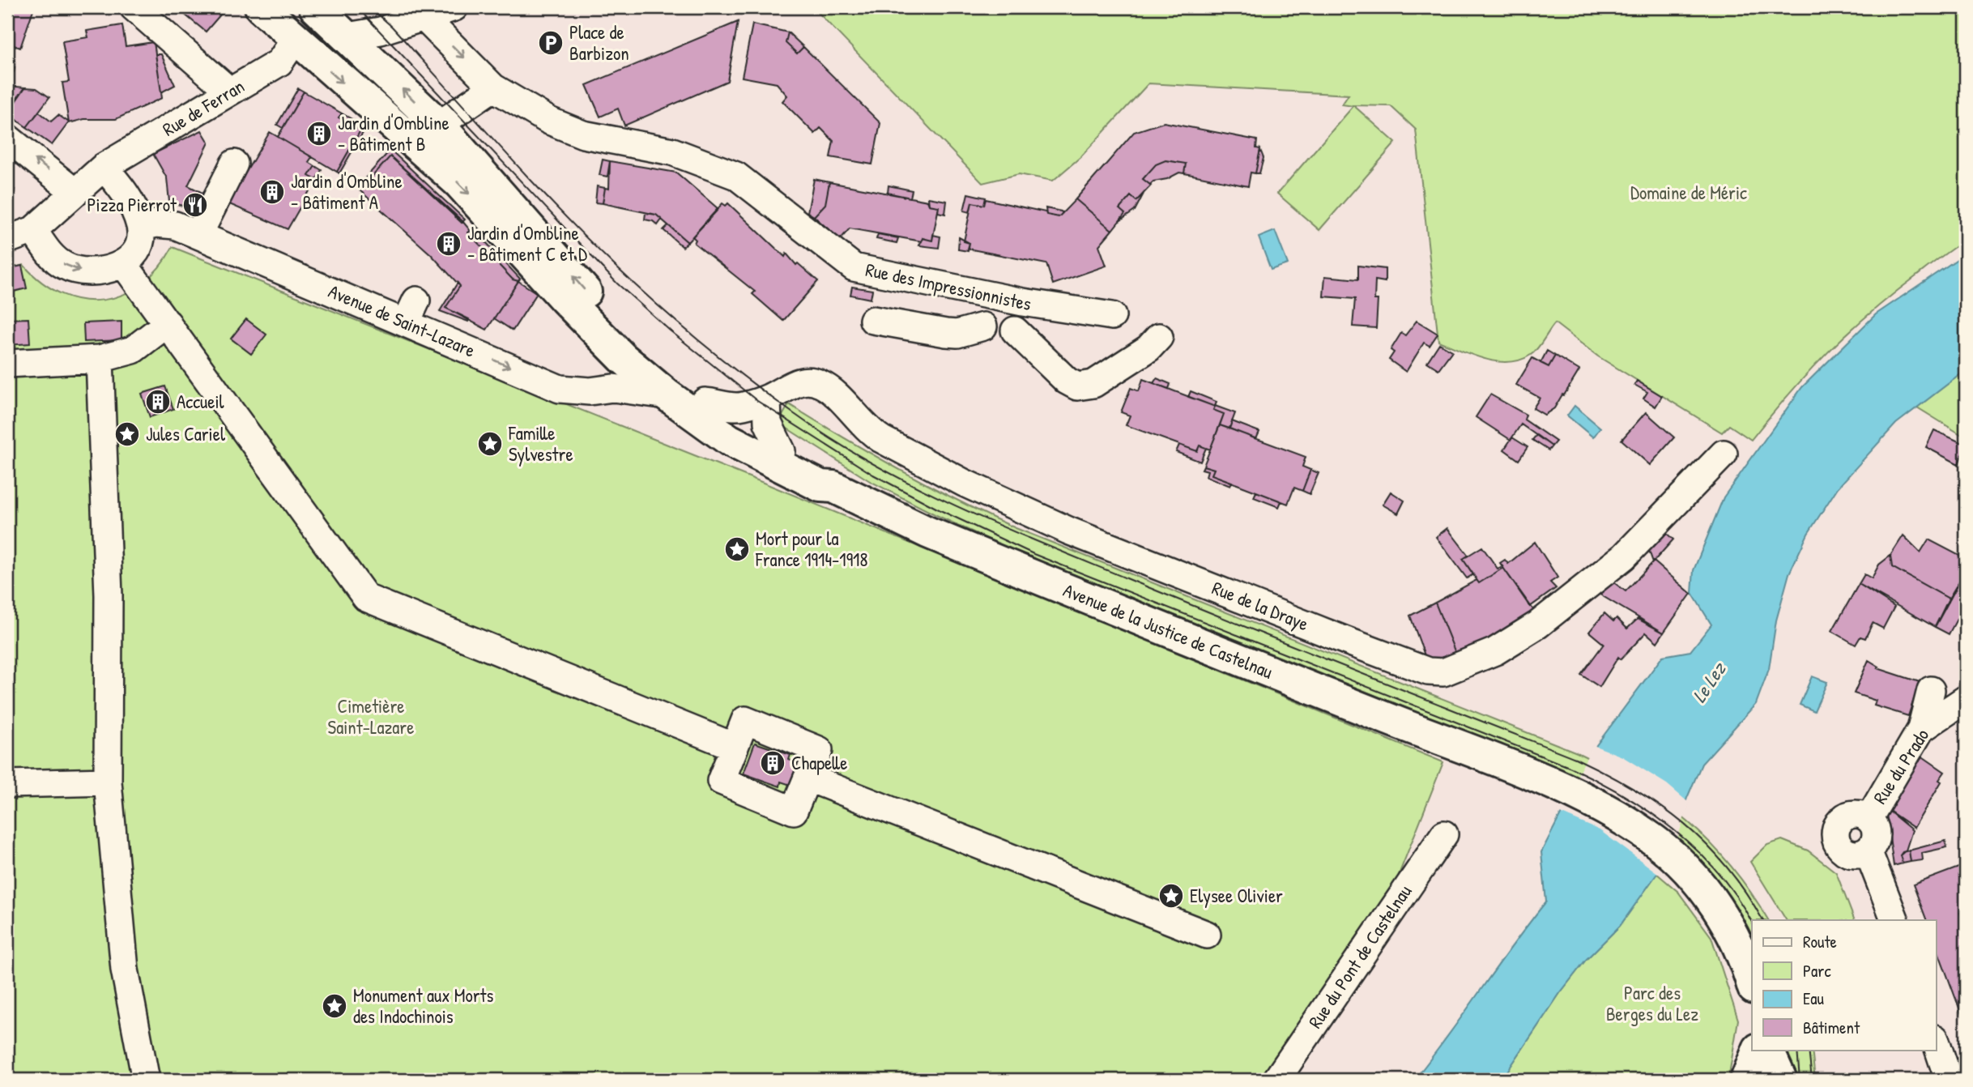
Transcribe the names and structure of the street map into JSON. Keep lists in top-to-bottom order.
{
  "streets": {
    "main road": ["Avenue de la Justice de Castelnau"],
    "street": [
      "Rue de Ferran",
      "Rue des Impressionnistes",
      "Avenue de Saint-Lazare",
      "Rue de la Draye",
      "Rue du Prado",
      "Rue du Pont de Castelnau"
    ]
  },
  "crossings": [
    ["Rue de Ferran", "Avenue de Saint-Lazare"],
    ["Rue de Ferran", "Avenue de la Justice de Castelnau"],
    ["Avenue de Saint-Lazare", "Avenue de la Justice de Castelnau"],
    ["Rue de la Draye", "Avenue de la Justice de Castelnau"]
  ],
  "water": ["Le Lez"],
  "parks": ["Domaine de Méric", "Cimetière Saint-Lazare", "Parc des Berges du Lez"],
  "places": {
    "parking": ["Place de Barbizon"],
    "building": [
      "Jardin d'Ombline - Bâtiment B",
      "Jardin d'Ombline - Bâtiment A",
      "Jardin d'Ombline - Bâtiment C et D",
      "Accueil",
      "Chapelle"
    ],
    "restaurant": ["Pizza Pierrot"],
    "place": [
      "Jules Cariel",
      "Famille Sylvestre",
      "Mort pour la France 1914-1918",
      "Elysee Olivier",
      "Monument aux Morts des Indochinois"
    ]
  },
  "legend": [
    "Route",
    "Parc",
    "Eau",
    "Bâtiment"
  ]
}
